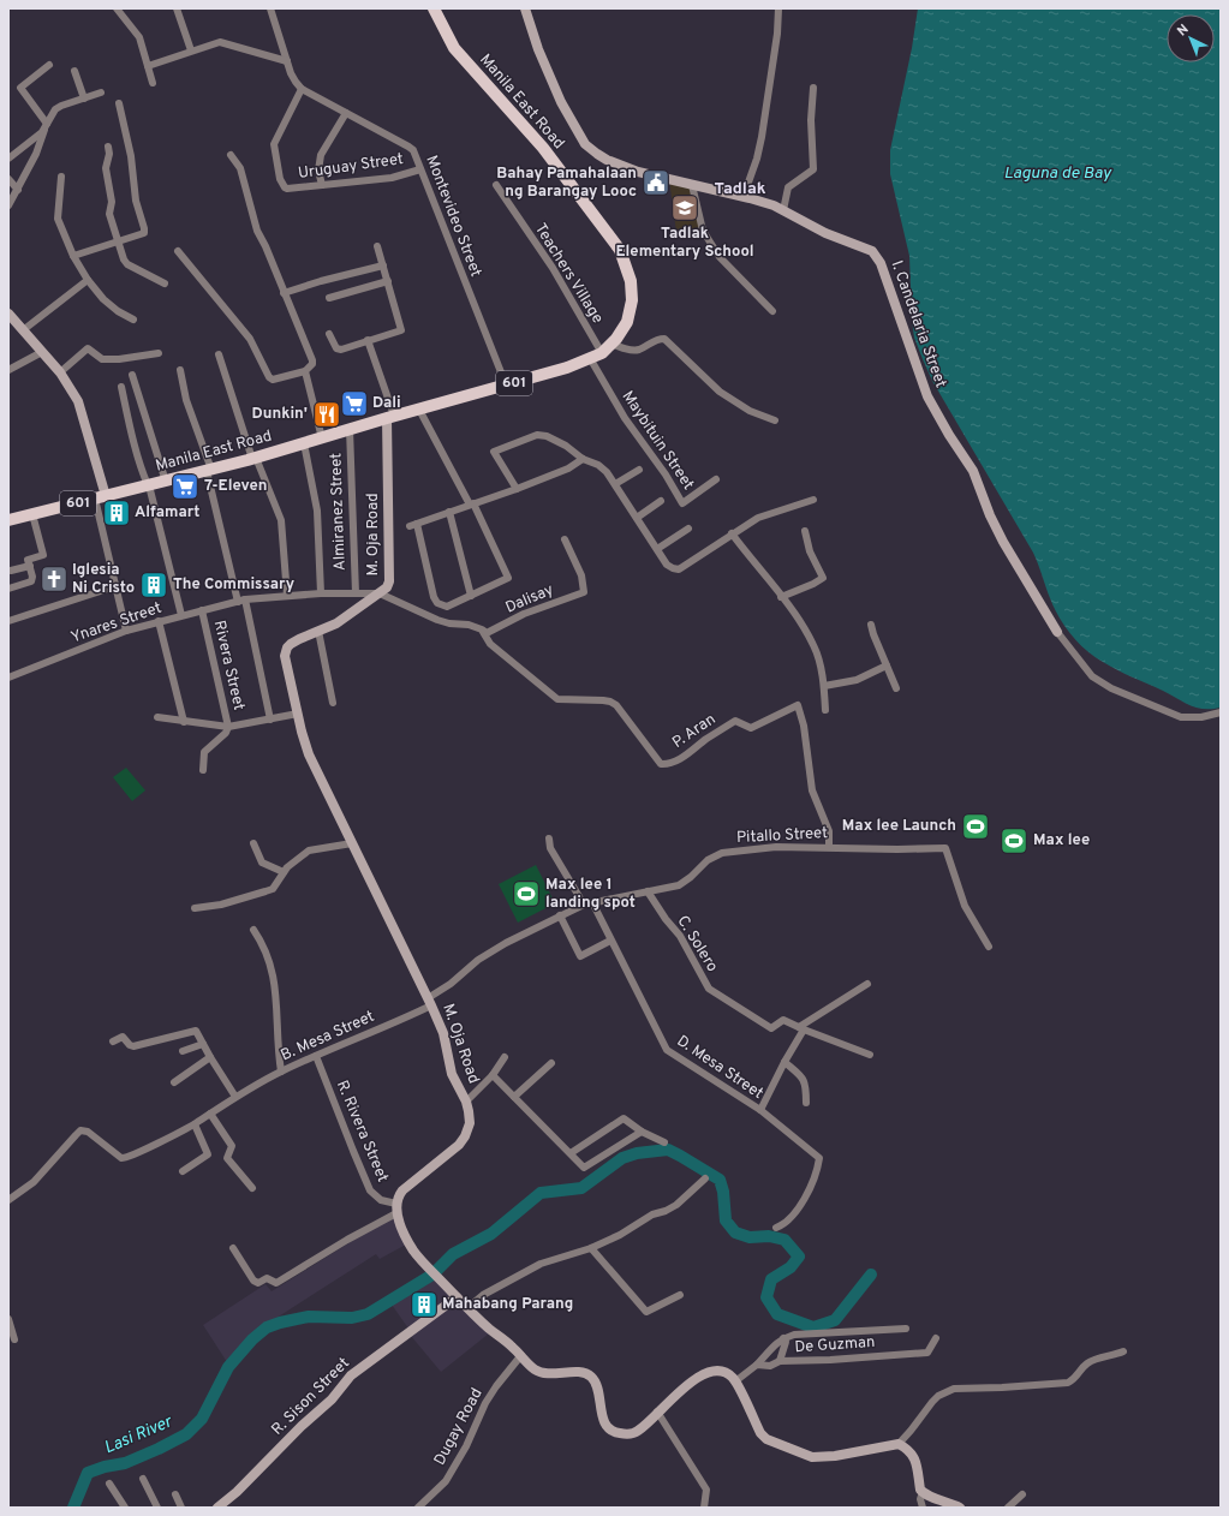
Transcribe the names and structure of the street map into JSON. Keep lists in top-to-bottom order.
{
  "streets": {
    "main road": ["Manila East Road", "601"],
    "street": [
      "Uruguay Street",
      "Montevideo Street",
      "Teachers Village",
      "I. Candelaria Street",
      "Maybituin Street",
      "Almiranez Street",
      "M. Oja Road",
      "Dalisay",
      "Ynares Street",
      "Rivera Street",
      "P. Aran",
      "Pitallo Street",
      "C. Solero",
      "B. Mesa Street",
      "D. Mesa Street",
      "R. Rivera Street",
      "De Guzman",
      "R. Sison Street",
      "Dugay Road"
    ]
  },
  "crossings": [
    ["Manila East Road", "Montevideo Street"],
    ["Manila East Road", "Teachers Village"],
    ["Manila East Road", "Maybituin Street"],
    ["Manila East Road", "Almiranez Street"],
    ["Manila East Road", "M. Oja Road"],
    ["Uruguay Street", "Montevideo Street"],
    ["Almiranez Street", "Ynares Street"],
    ["M. Oja Road", "Ynares Street"],
    ["M. Oja Road", "Pitallo Street"],
    ["M. Oja Road", "B. Mesa Street"],
    ["M. Oja Road", "R. Rivera Street"],
    ["Dalisay", "P. Aran"],
    ["Ynares Street", "Rivera Street"],
    ["P. Aran", "Pitallo Street"],
    ["Pitallo Street", "C. Solero"],
    ["Pitallo Street", "B. Mesa Street"],
    ["Pitallo Street", "D. Mesa Street"],
    ["B. Mesa Street", "R. Rivera Street"]
  ],
  "districts": ["Tadlak"],
  "water": ["Laguna de Bay", "Lasi River"],
  "places": {
    "public building": ["Bahay Pamahalaan ng Barangay Looc"],
    "school or university": ["Tadlak Elementary School"],
    "supermarket": ["Dali", "7-Eleven"],
    "restaurant": ["Dunkin'"],
    "building": ["Alfamart", "The Commissary", "Mahabang Parang"],
    "church": ["Iglesia Ni Cristo"],
    "sports": ["Max lee Launch", "Max lee", "Max lee 1 landing spot"]
  },
  "north": "top left"
}
